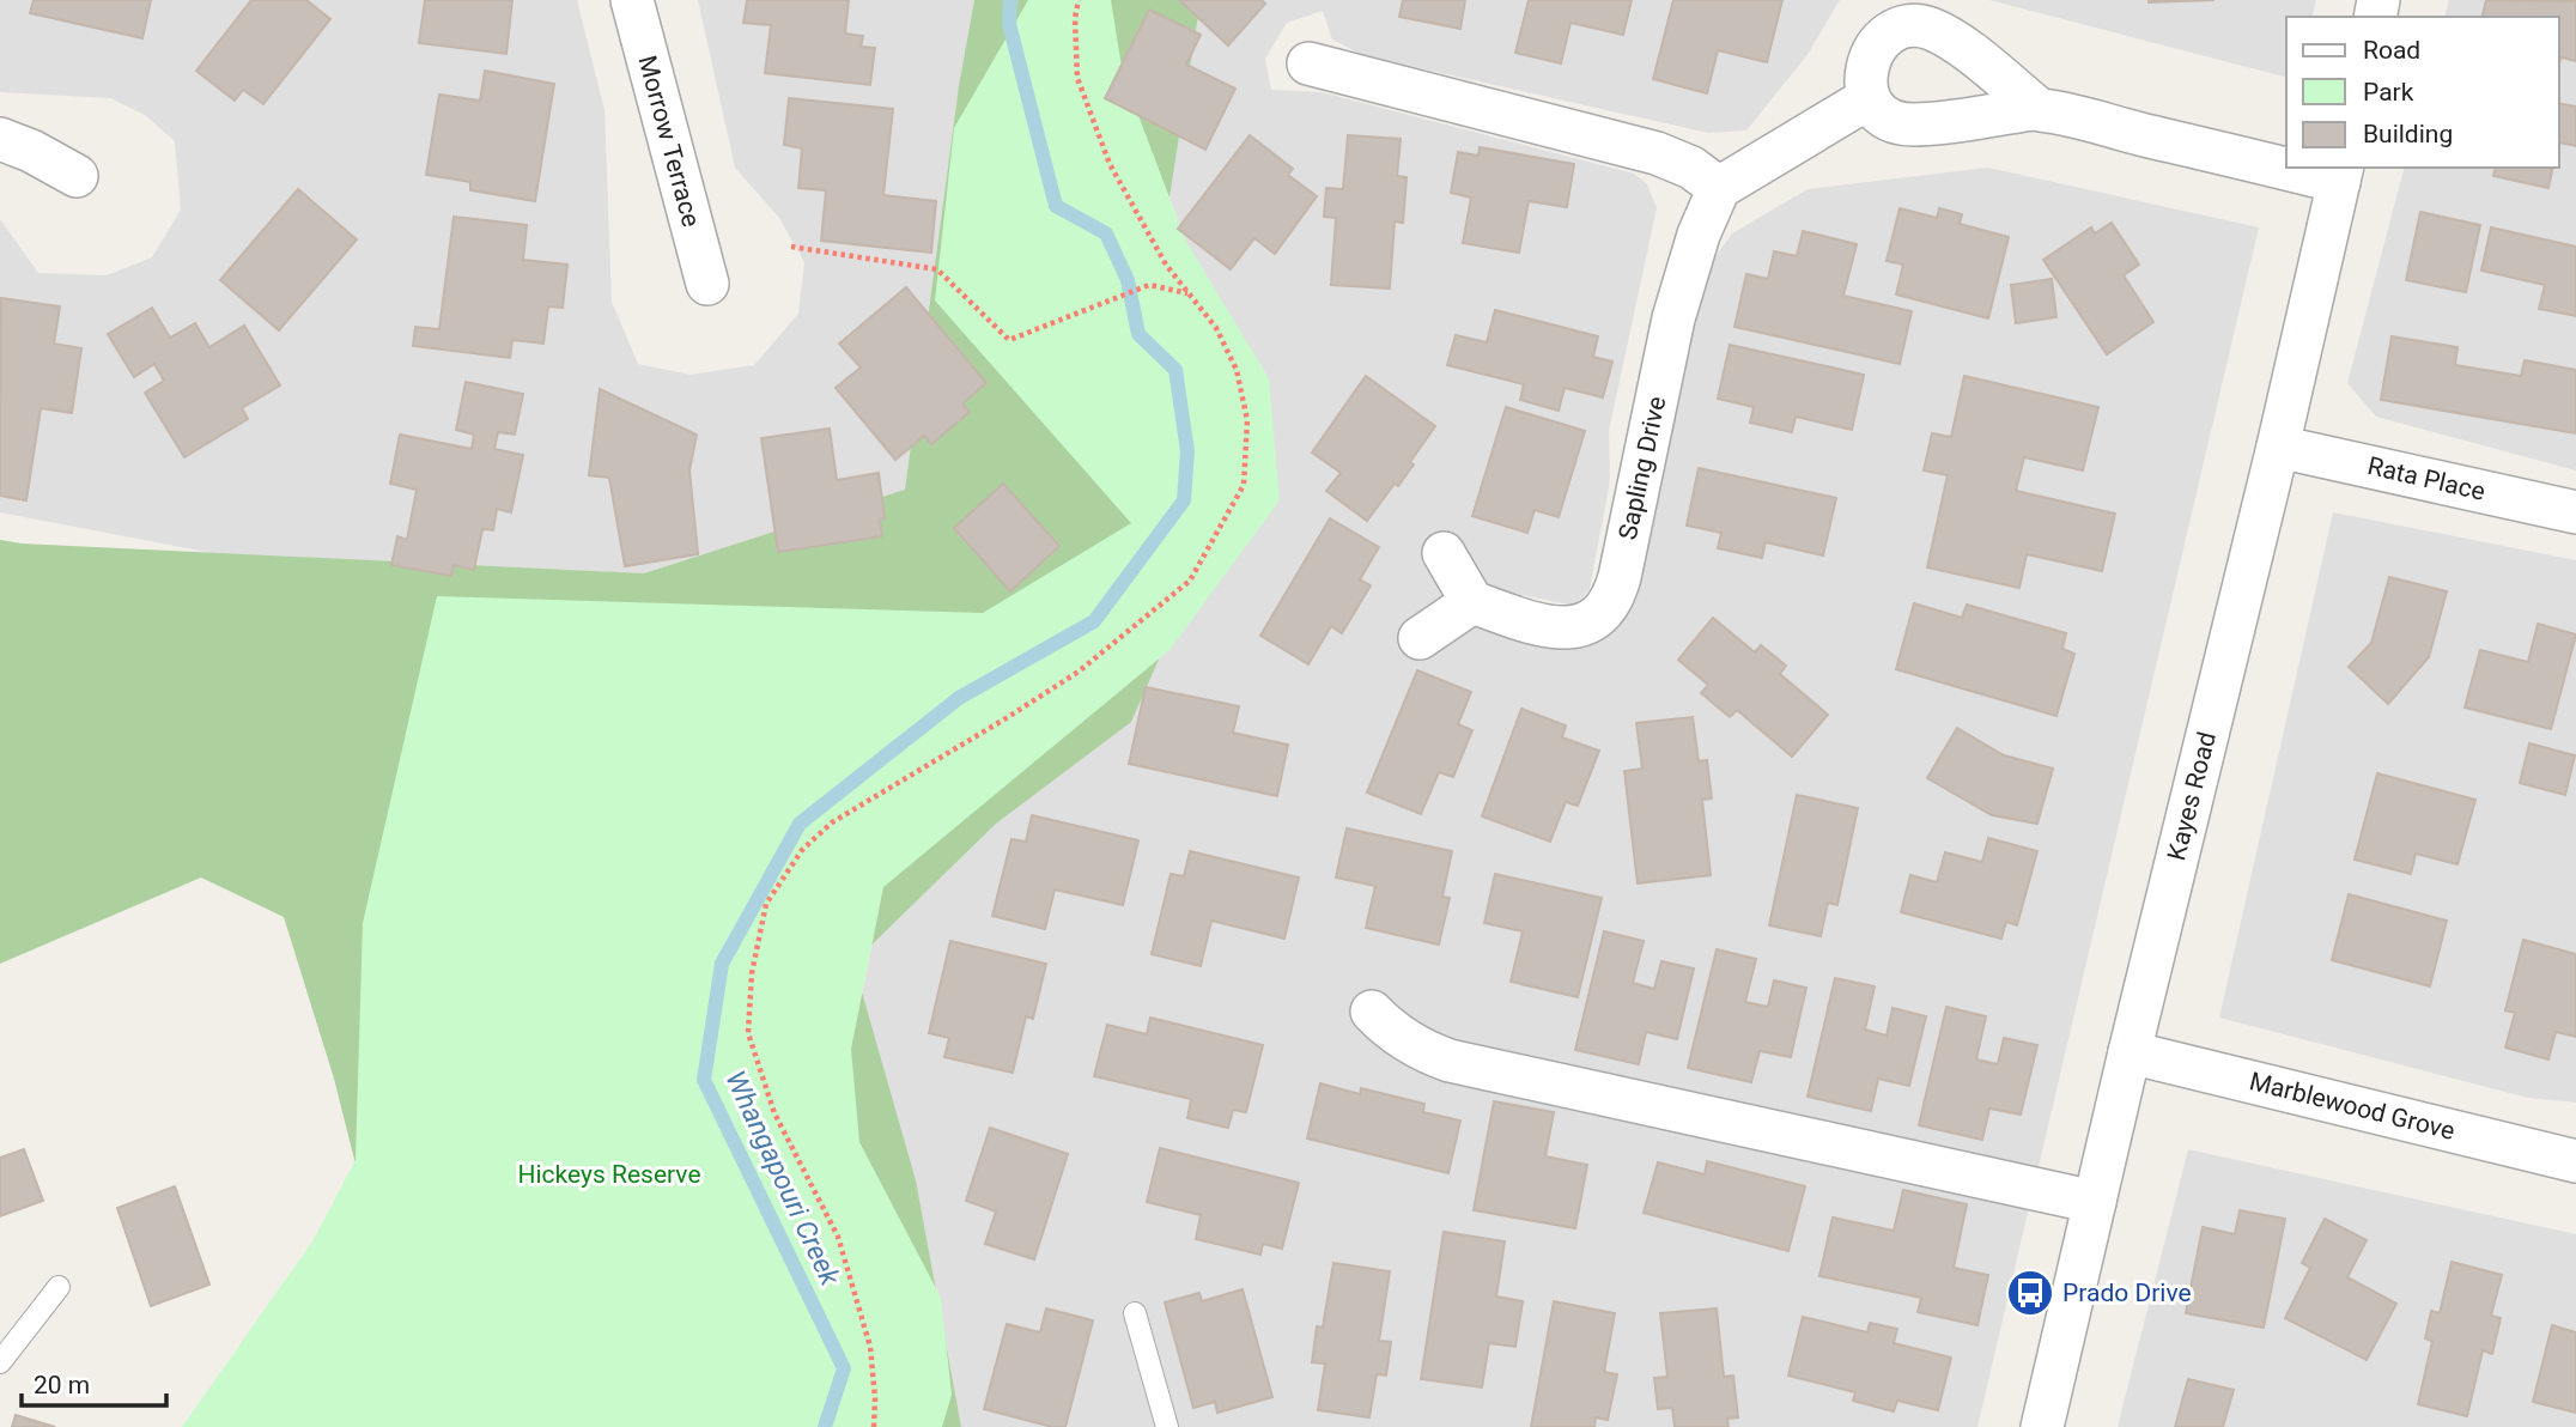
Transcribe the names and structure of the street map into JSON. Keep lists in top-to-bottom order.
{
  "streets": {
    "street": [
      "Morrow Terrace",
      "Sapling Drive",
      "Rata Place",
      "Kayes Road",
      "Marblewood Grove"
    ]
  },
  "crossings": [
    ["Rata Place", "Kayes Road"],
    ["Kayes Road", "Marblewood Grove"]
  ],
  "water": ["Whangapouri Creek"],
  "parks": ["Hickeys Reserve"],
  "places": {
    "bus stop": ["Prado Drive"]
  },
  "legend": ["Road", "Park", "Building"],
  "scale_bar": "20 m"
}
